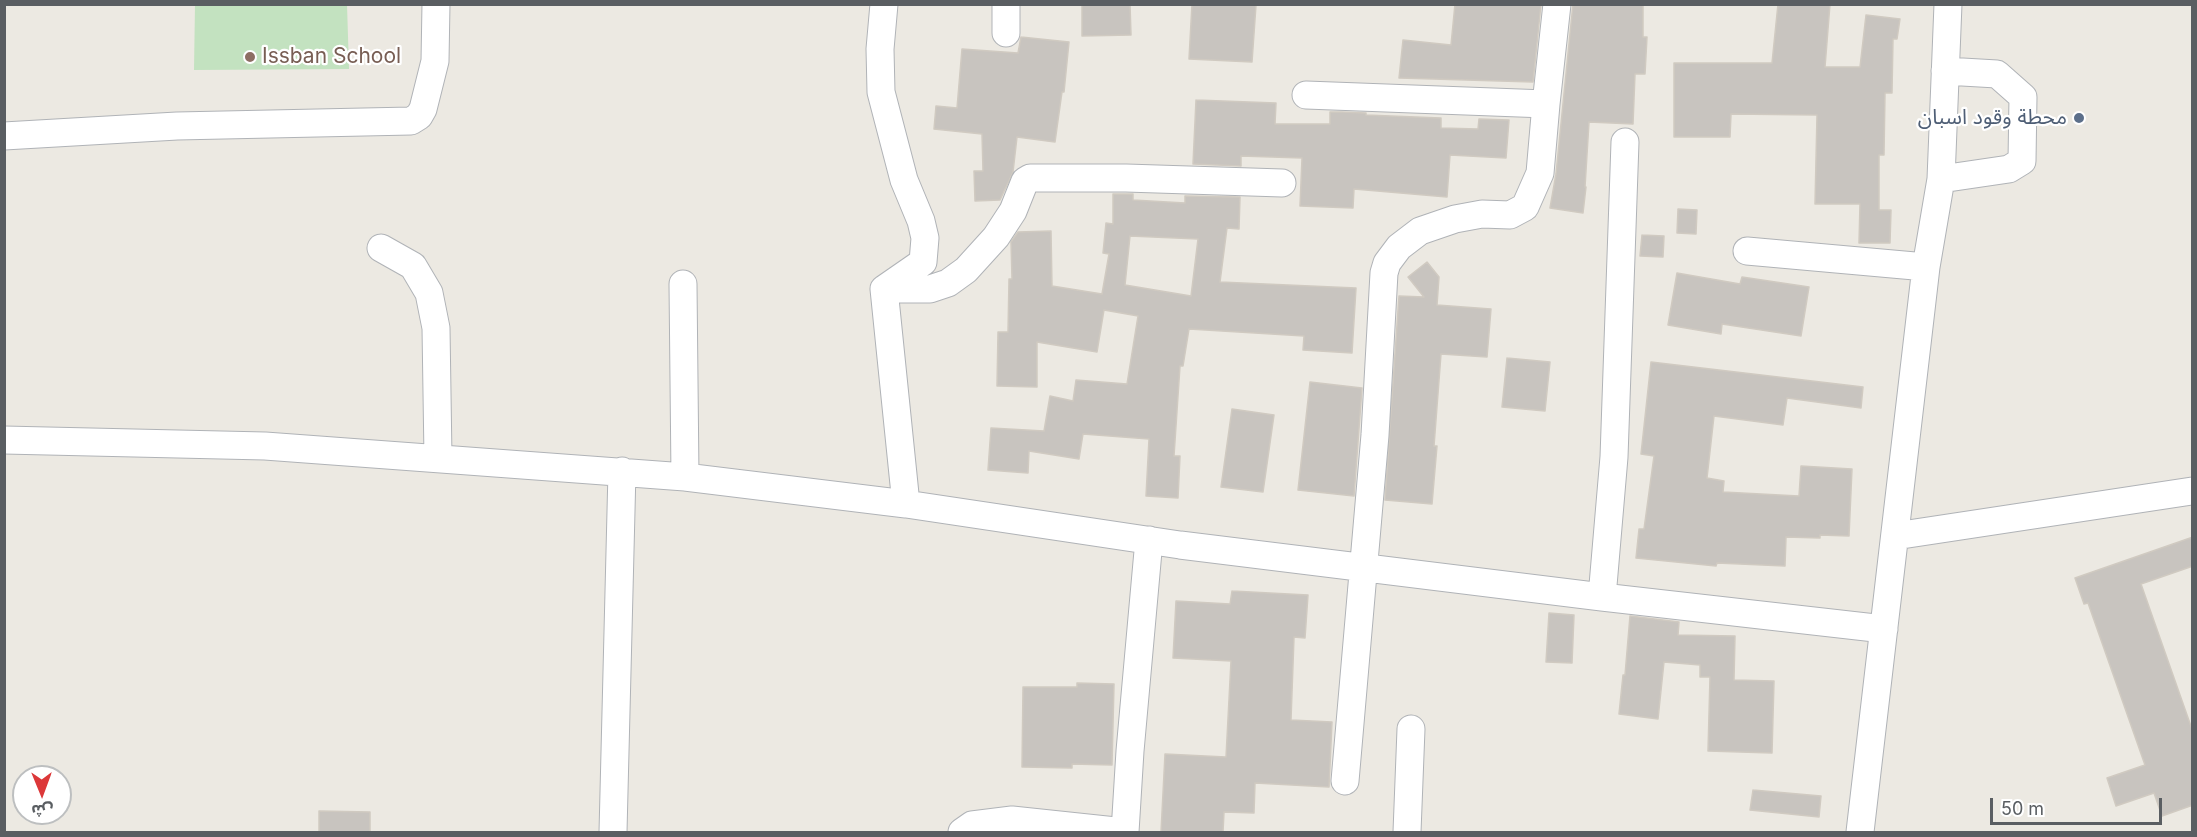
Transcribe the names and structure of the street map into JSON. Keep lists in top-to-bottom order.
{
  "places": ["Issban School", "محطة وقود اسبان"],
  "scale_bar": "50 m",
  "north": "bottom"
}
